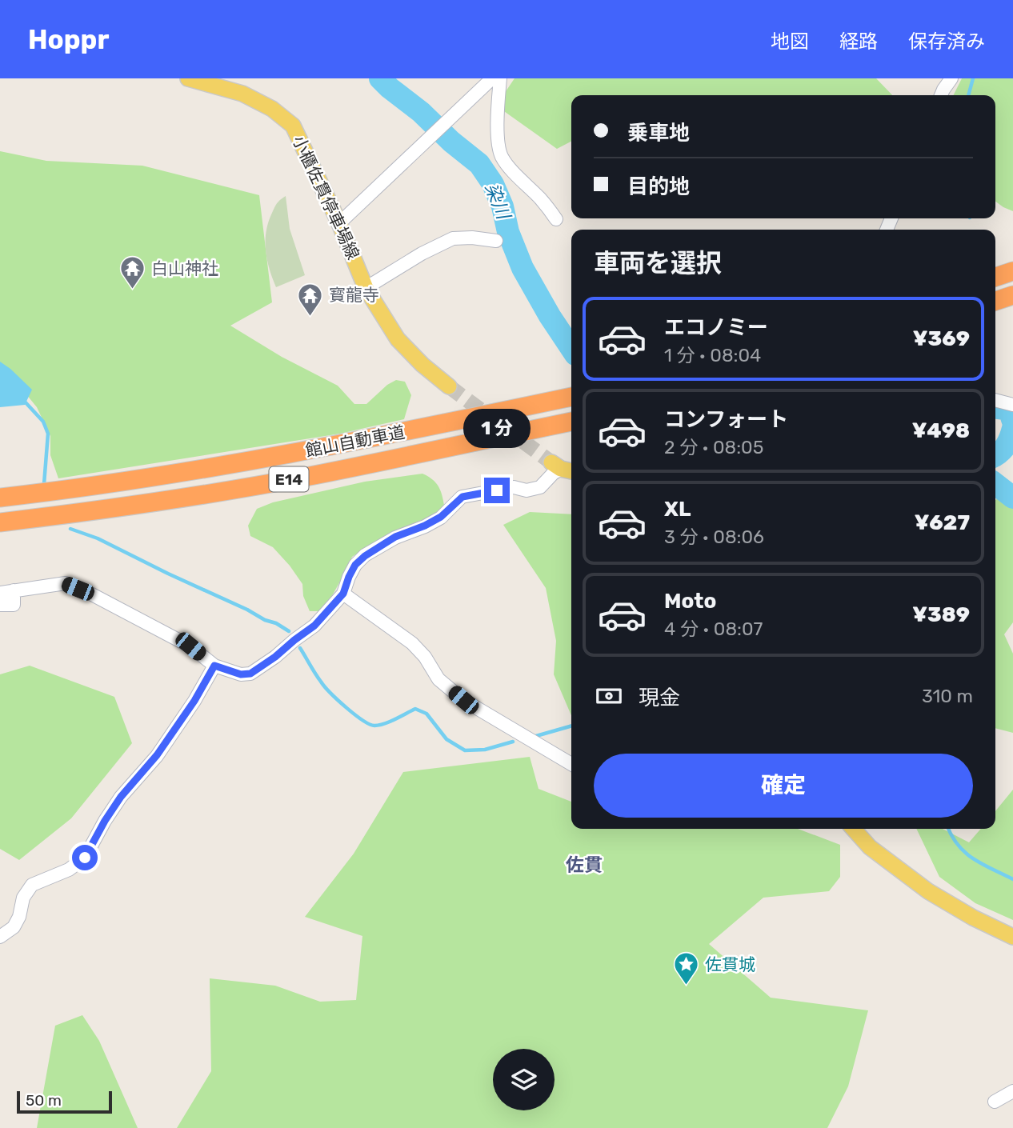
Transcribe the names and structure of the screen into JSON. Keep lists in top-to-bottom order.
{
  "streets": {
    "highway": ["館山自動車道", "E14"],
    "main road": ["小櫃佐貫停車場線"]
  },
  "districts": ["佐貫"],
  "water": ["染川"],
  "places": {
    "temple": ["白山神社", "寳龍寺"],
    "place": ["佐貫城"]
  },
  "scale_bar": "50 m",
  "page": {
    "header": "Hoppr",
    "nav": ["地図", "経路", "保存済み"],
    "banner": ["乗車地", "目的地"],
    "heading": "車両を選択",
    "list": [
      {
        "name": "エコノミー",
        "note": "1 分 · 08:04",
        "value": "¥369"
      },
      {
        "name": "コンフォート",
        "note": "2 分 · 08:05",
        "value": "¥498"
      },
      {
        "name": "XL",
        "note": "3 分 · 08:06",
        "value": "¥627"
      },
      {
        "name": "Moto",
        "note": "4 分 · 08:07",
        "value": "¥389"
      }
    ],
    "bubble": "1 分",
    "pay": ["現金", "310 m"],
    "buttons": "確定",
    "scale": "50 m"
  }
}
